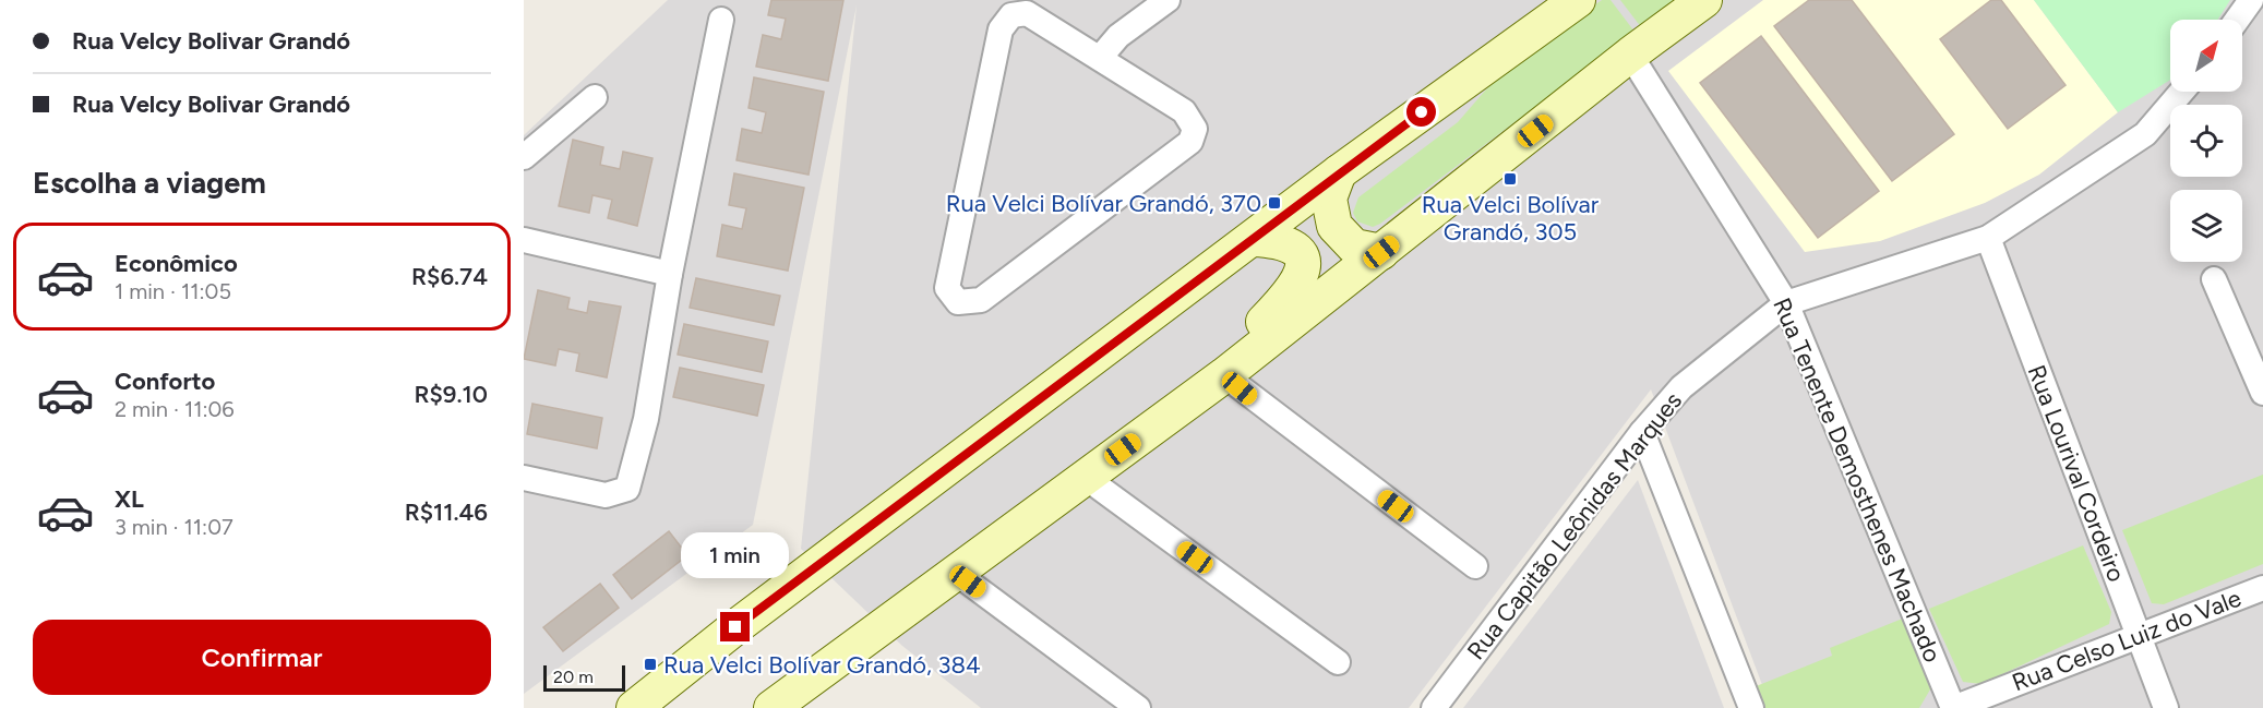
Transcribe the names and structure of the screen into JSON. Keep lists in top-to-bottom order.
{
  "streets": {
    "street": [
      "Rua Lourival Cordeiro",
      "Rua Tenente Demosthenes Machado",
      "Rua Capitão Leônidas Marques",
      "Rua Celso Luiz do Vale"
    ]
  },
  "crossings": [
    ["Rua Lourival Cordeiro", "Rua Capitão Leônidas Marques"],
    ["Rua Lourival Cordeiro", "Rua Celso Luiz do Vale"],
    ["Rua Tenente Demosthenes Machado", "Rua Capitão Leônidas Marques"],
    ["Rua Tenente Demosthenes Machado", "Rua Celso Luiz do Vale"]
  ],
  "places": {
    "transit": ["Rua Velci Bolívar Grandó, 305", "Rua Velci Bolívar Grandó, 370", "Rua Velci Bolívar Grandó, 384"]
  },
  "scale_bar": "20 m",
  "north": "top right",
  "page": {
    "banner": ["Rua Velcy Bolivar Grandó", "Rua Velcy Bolivar Grandó"],
    "heading": "Escolha a viagem",
    "list": [
      {
        "name": "Econômico",
        "note": "1 min · 11:05",
        "value": "R$6.74"
      },
      {
        "name": "Conforto",
        "note": "2 min · 11:06",
        "value": "R$9.10"
      },
      {
        "name": "XL",
        "note": "3 min · 11:07",
        "value": "R$11.46"
      }
    ],
    "bubble": "1 min",
    "buttons": "Confirmar",
    "scale": "20 m"
  }
}
